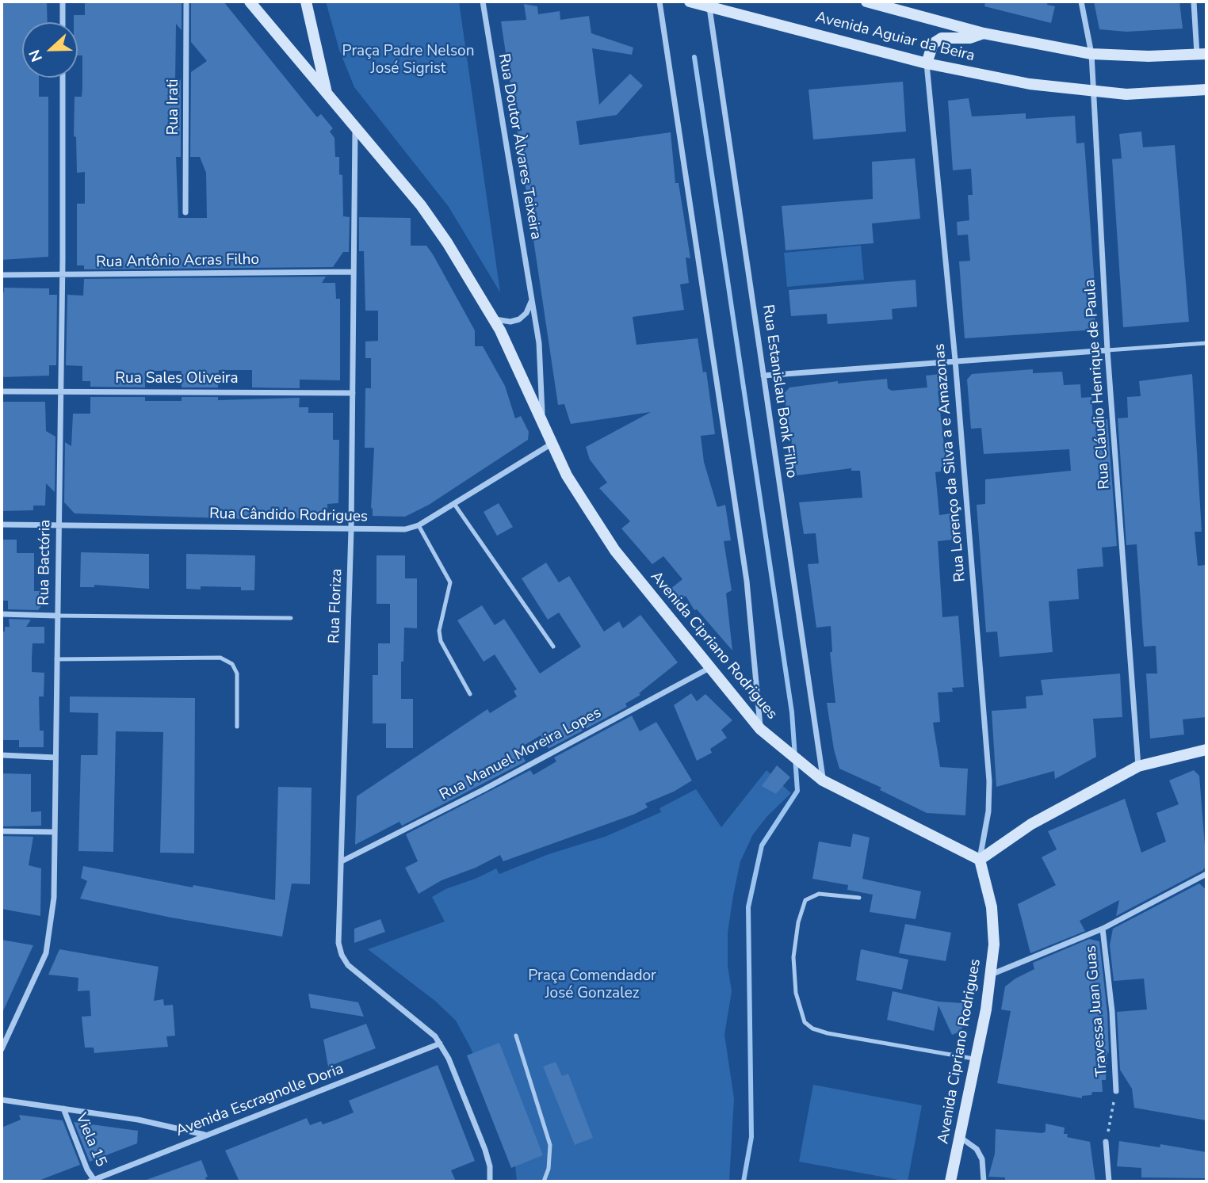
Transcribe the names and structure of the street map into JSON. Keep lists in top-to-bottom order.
{
  "streets": {
    "main road": ["Avenida Aguiar da Beira", "Avenida Cipriano Rodrigues"],
    "street": [
      "Rua Irati",
      "Rua Doutor Àlvares Teixeira",
      "Rua Antônio Acras Filho",
      "Rua Sales Oliveira",
      "Rua Cláudio Henrique de Paula",
      "Rua Estanislau Bonk Filho",
      "Rua Lorenço da Silva a e Amazonas",
      "Rua Cândido Rodrigues",
      "Rua Bactória",
      "Rua Floriza",
      "Rua Manuel Moreira Lopes",
      "Travessa Juan Guas",
      "Avenida Escragnolle Doria",
      "Viela 15"
    ]
  },
  "crossings": [
    ["Avenida Aguiar da Beira", "Rua Cláudio Henrique de Paula"],
    ["Avenida Aguiar da Beira", "Rua Estanislau Bonk Filho"],
    ["Avenida Aguiar da Beira", "Rua Lorenço da Silva a e Amazonas"],
    ["Rua Doutor Àlvares Teixeira", "Avenida Cipriano Rodrigues"],
    ["Rua Antônio Acras Filho", "Rua Bactória"],
    ["Rua Antônio Acras Filho", "Rua Floriza"],
    ["Rua Sales Oliveira", "Rua Bactória"],
    ["Rua Sales Oliveira", "Rua Floriza"],
    ["Rua Estanislau Bonk Filho", "Avenida Cipriano Rodrigues"],
    ["Rua Lorenço da Silva a e Amazonas", "Avenida Cipriano Rodrigues"],
    ["Rua Cândido Rodrigues", "Rua Bactória"],
    ["Rua Cândido Rodrigues", "Rua Floriza"],
    ["Rua Cândido Rodrigues", "Avenida Cipriano Rodrigues"],
    ["Rua Floriza", "Avenida Cipriano Rodrigues"],
    ["Rua Floriza", "Rua Manuel Moreira Lopes"],
    ["Rua Floriza", "Avenida Escragnolle Doria"],
    ["Avenida Cipriano Rodrigues", "Rua Manuel Moreira Lopes"],
    ["Avenida Escragnolle Doria", "Viela 15"]
  ],
  "parks": ["Praça Padre Nelson José Sigrist", "Praça Comendador José Gonzalez"],
  "north": "left"
}
